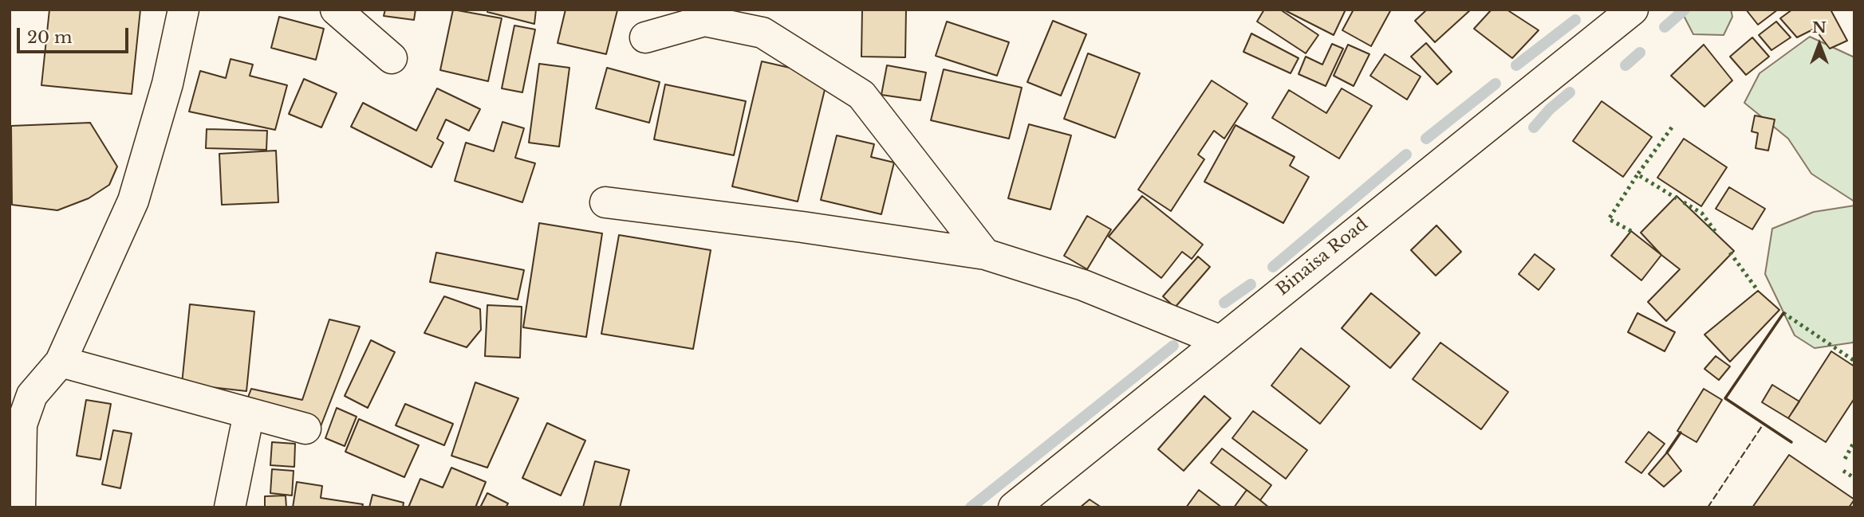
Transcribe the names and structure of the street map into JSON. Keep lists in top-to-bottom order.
{
  "streets": {
    "street": ["Binaisa Road"]
  },
  "scale_bar": "20 m",
  "north": "top"
}
